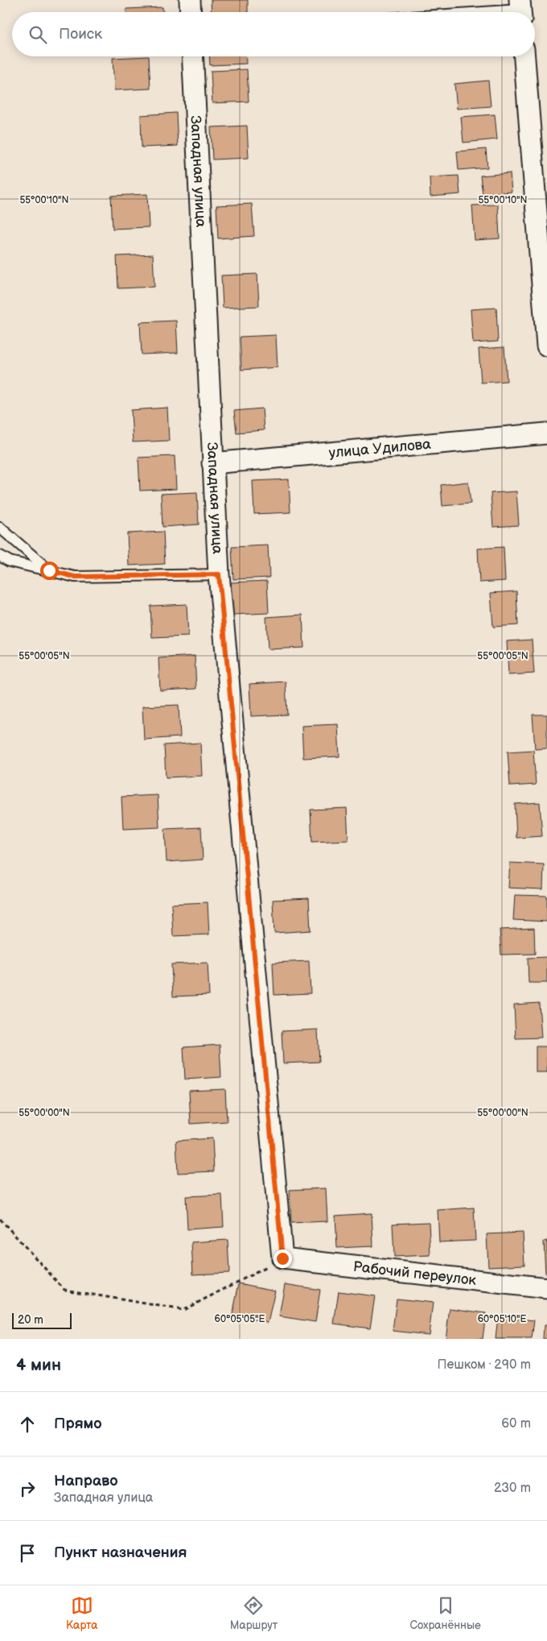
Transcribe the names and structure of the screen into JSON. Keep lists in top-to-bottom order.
{
  "streets": {
    "street": ["Западная улица", "улица Удилова", "Рабочий переулок"]
  },
  "crossings": [
    ["Западная улица", "улица Удилова"],
    ["Западная улица", "Рабочий переулок"]
  ],
  "scale_bar": "20 m",
  "page": {
    "search": "Поиск",
    "scale": "20 m",
    "heading": ["4 мин", "Пешком · 290 m"],
    "list": [
      ["Прямо", "60 m"],
      ["Направо", "Западная улица", "230 m"],
      "Пункт назначения"
    ],
    "nav": ["Карта", "Маршрут", "Сохранённые"]
  },
  "coordinates": [
    "55°00'10\"N",
    "55°00'05\"N",
    "55°00'00\"N",
    "60°05'05\"E",
    "60°05'10\"E"
  ]
}
